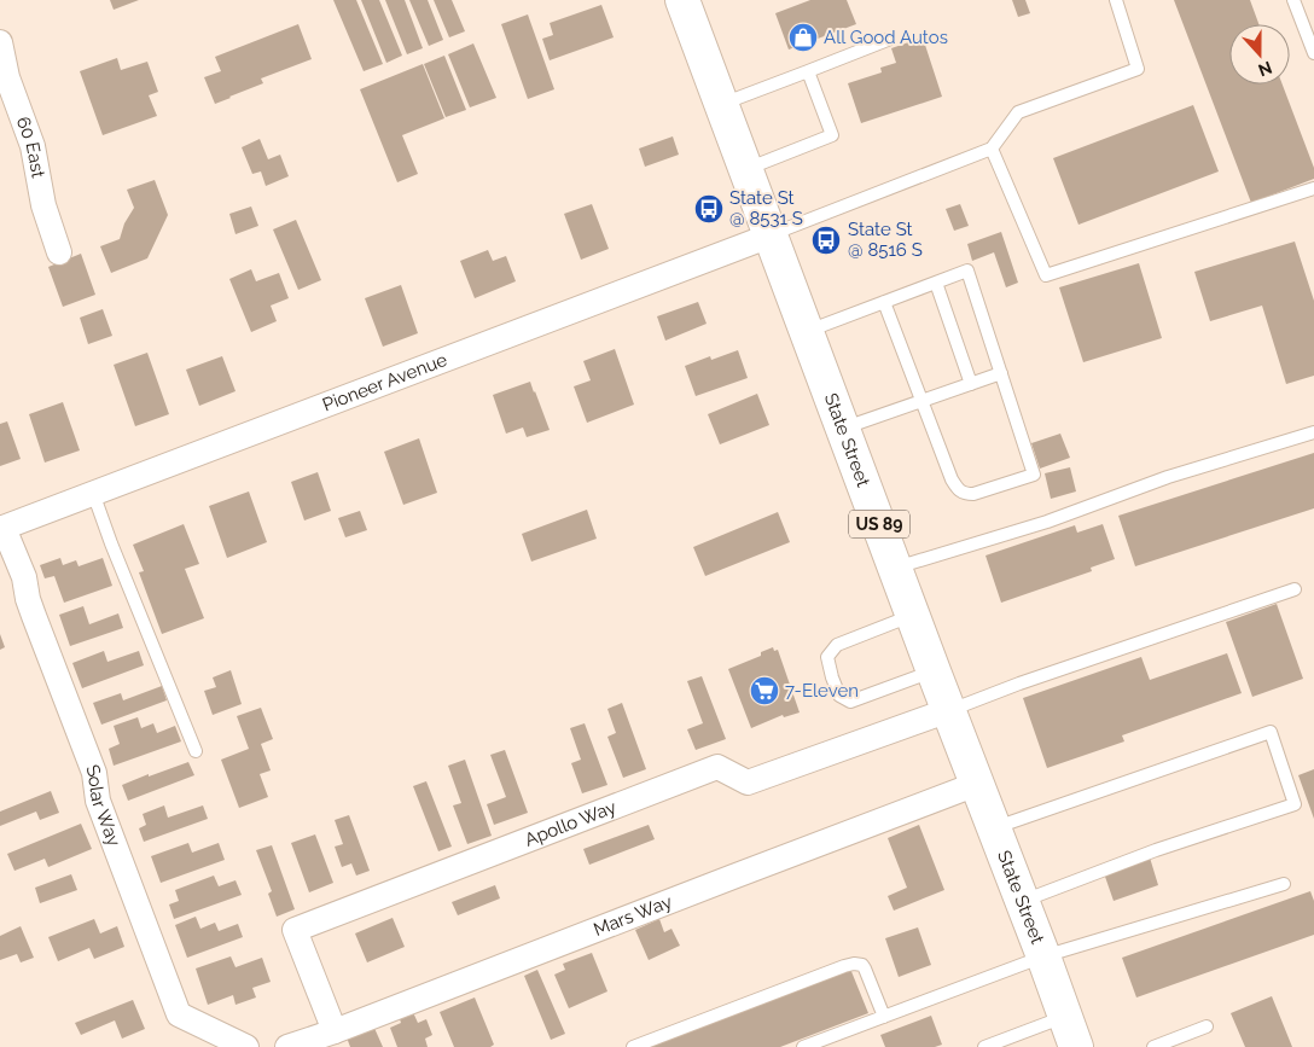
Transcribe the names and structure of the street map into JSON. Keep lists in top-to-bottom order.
{
  "streets": {
    "main road": ["State Street", "US 89"],
    "street": [
      "60 East",
      "Pioneer Avenue",
      "Solar Way",
      "Apollo Way",
      "Mars Way"
    ]
  },
  "crossings": [
    ["Pioneer Avenue", "State Street"],
    ["Pioneer Avenue", "Solar Way"],
    ["State Street", "Apollo Way"],
    ["State Street", "Mars Way"],
    ["Apollo Way", "Mars Way"]
  ],
  "places": {
    "shop": ["All Good Autos"],
    "bus stop": ["State St @ 8531 S", "State St @ 8516 S"],
    "supermarket": ["7-Eleven"]
  },
  "north": "bottom"
}
